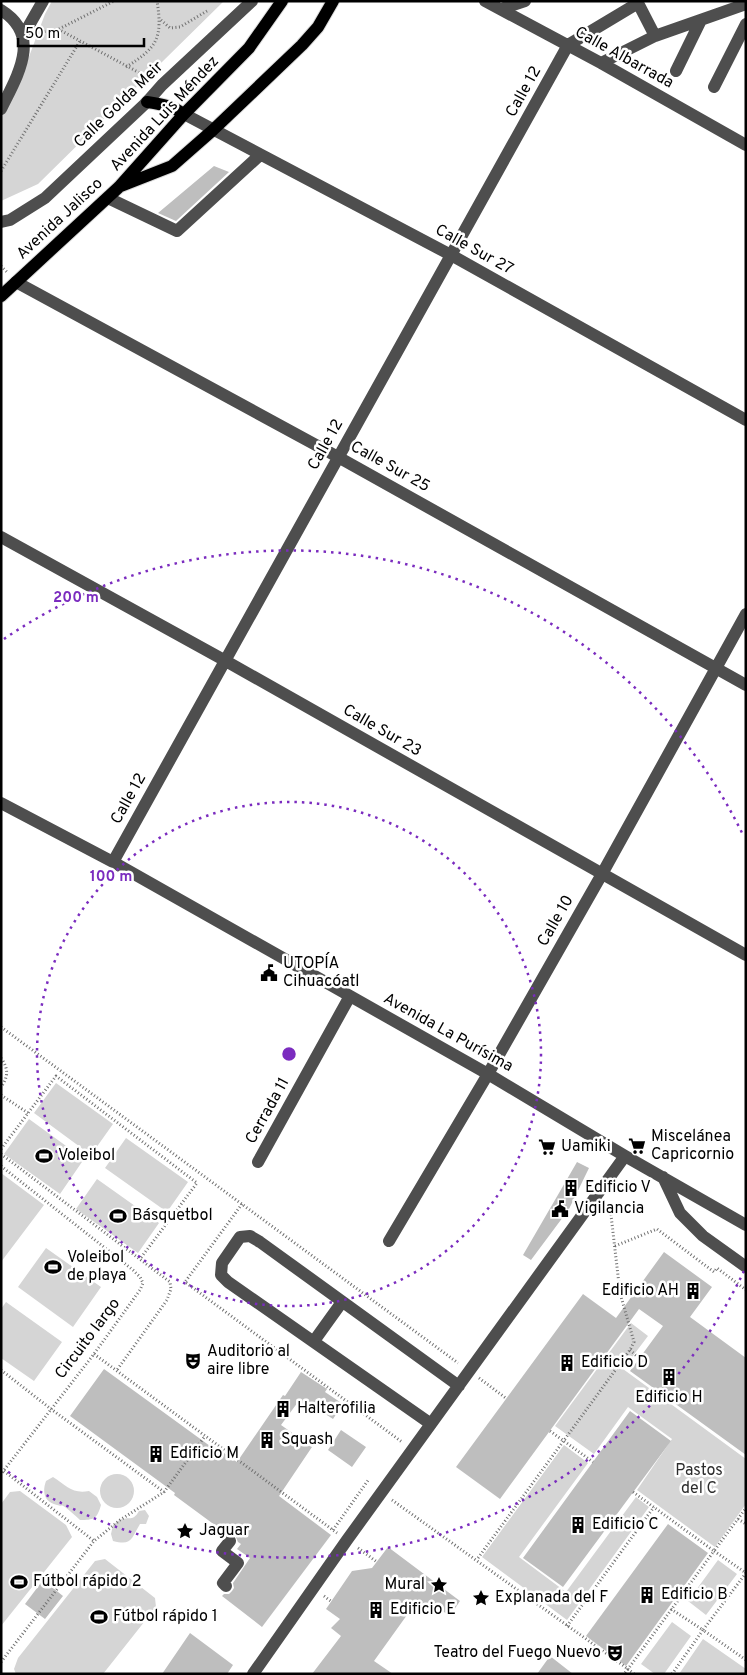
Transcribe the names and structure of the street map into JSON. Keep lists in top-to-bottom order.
{
  "streets": {
    "main road": ["Avenida Luis Méndez", "Avenida Jalisco"],
    "street": [
      "Calle Albarrada",
      "Calle 12",
      "Calle Golda Meir",
      "Calle Sur 27",
      "Calle Sur 25",
      "Calle Sur 23",
      "Calle 10",
      "Avenida La Purísima",
      "Cerrada 11"
    ],
    "path": ["Circuito largo"]
  },
  "crossings": [
    ["Calle Albarrada", "Calle 12"],
    ["Calle 12", "Calle Sur 27"],
    ["Calle 12", "Calle Sur 25"],
    ["Calle 12", "Calle Sur 23"],
    ["Calle 12", "Avenida La Purísima"],
    ["Avenida Luis Méndez", "Avenida Jalisco"],
    ["Avenida Luis Méndez", "Calle Sur 27"],
    ["Avenida Jalisco", "Calle Sur 25"],
    ["Calle Sur 25", "Calle 10"],
    ["Calle Sur 23", "Calle 10"],
    ["Calle 10", "Avenida La Purísima"],
    ["Avenida La Purísima", "Cerrada 11"]
  ],
  "parks": ["Pastos del C"],
  "places": {
    "public building": ["UTOPÍA Cihuacóatl", "Vigilancia"],
    "supermarket": ["Miscelánea Capricornio", "Uamiki"],
    "sports": [
      "Voleibol",
      "Básquetbol",
      "Voleibol de playa",
      "Fútbol rápido 2",
      "Fútbol rápido 1"
    ],
    "building": [
      "Edificio V",
      "Edificio AH",
      "Edificio D",
      "Edificio H",
      "Halterofilia",
      "Squash",
      "Edificio M",
      "Edificio C",
      "Edificio B",
      "Edificio E"
    ],
    "theatre": ["Auditorio al aire libre", "Teatro del Fuego Nuevo"],
    "place": ["Jaguar", "Mural", "Explanada del F"]
  },
  "scale_bar": "50 m",
  "rings": ["200 m", "100 m"]
}
